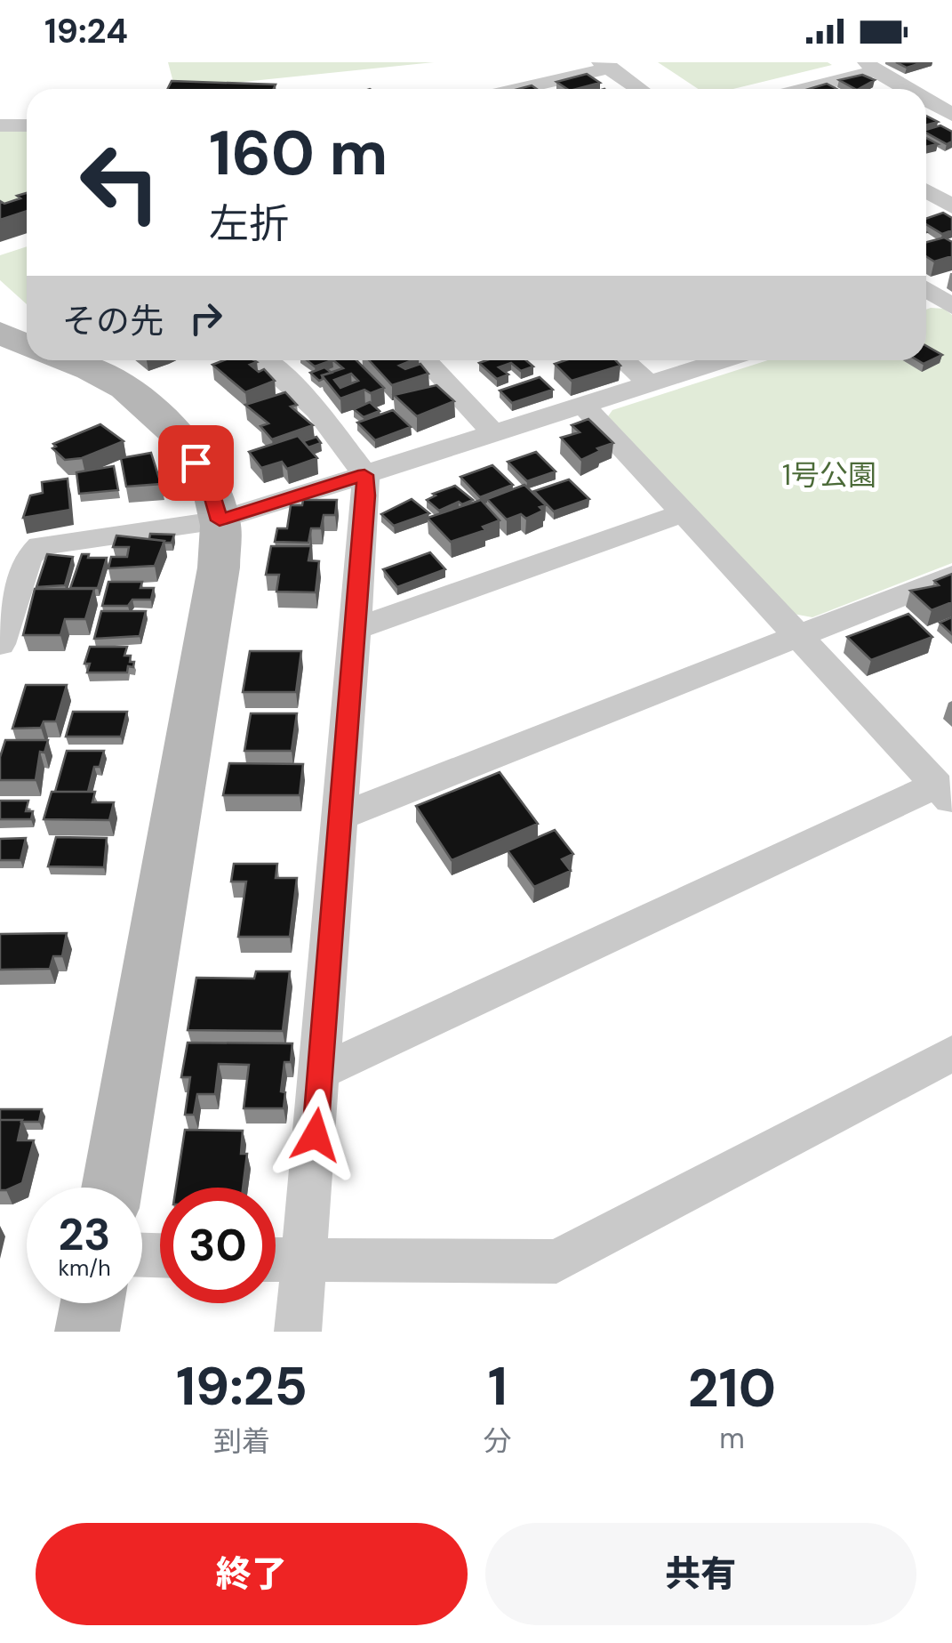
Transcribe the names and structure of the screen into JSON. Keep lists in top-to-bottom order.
{
  "parks": ["1号公園"],
  "page": {
    "status": "19:24",
    "turn": ["160 m", "左折"],
    "then": "その先",
    "speed": "23 km/h",
    "limit": "30",
    "eta": [
      "19:25",
      "到着",
      "1",
      "分",
      "210",
      "m"
    ],
    "buttons": ["終了", "共有"]
  }
}
